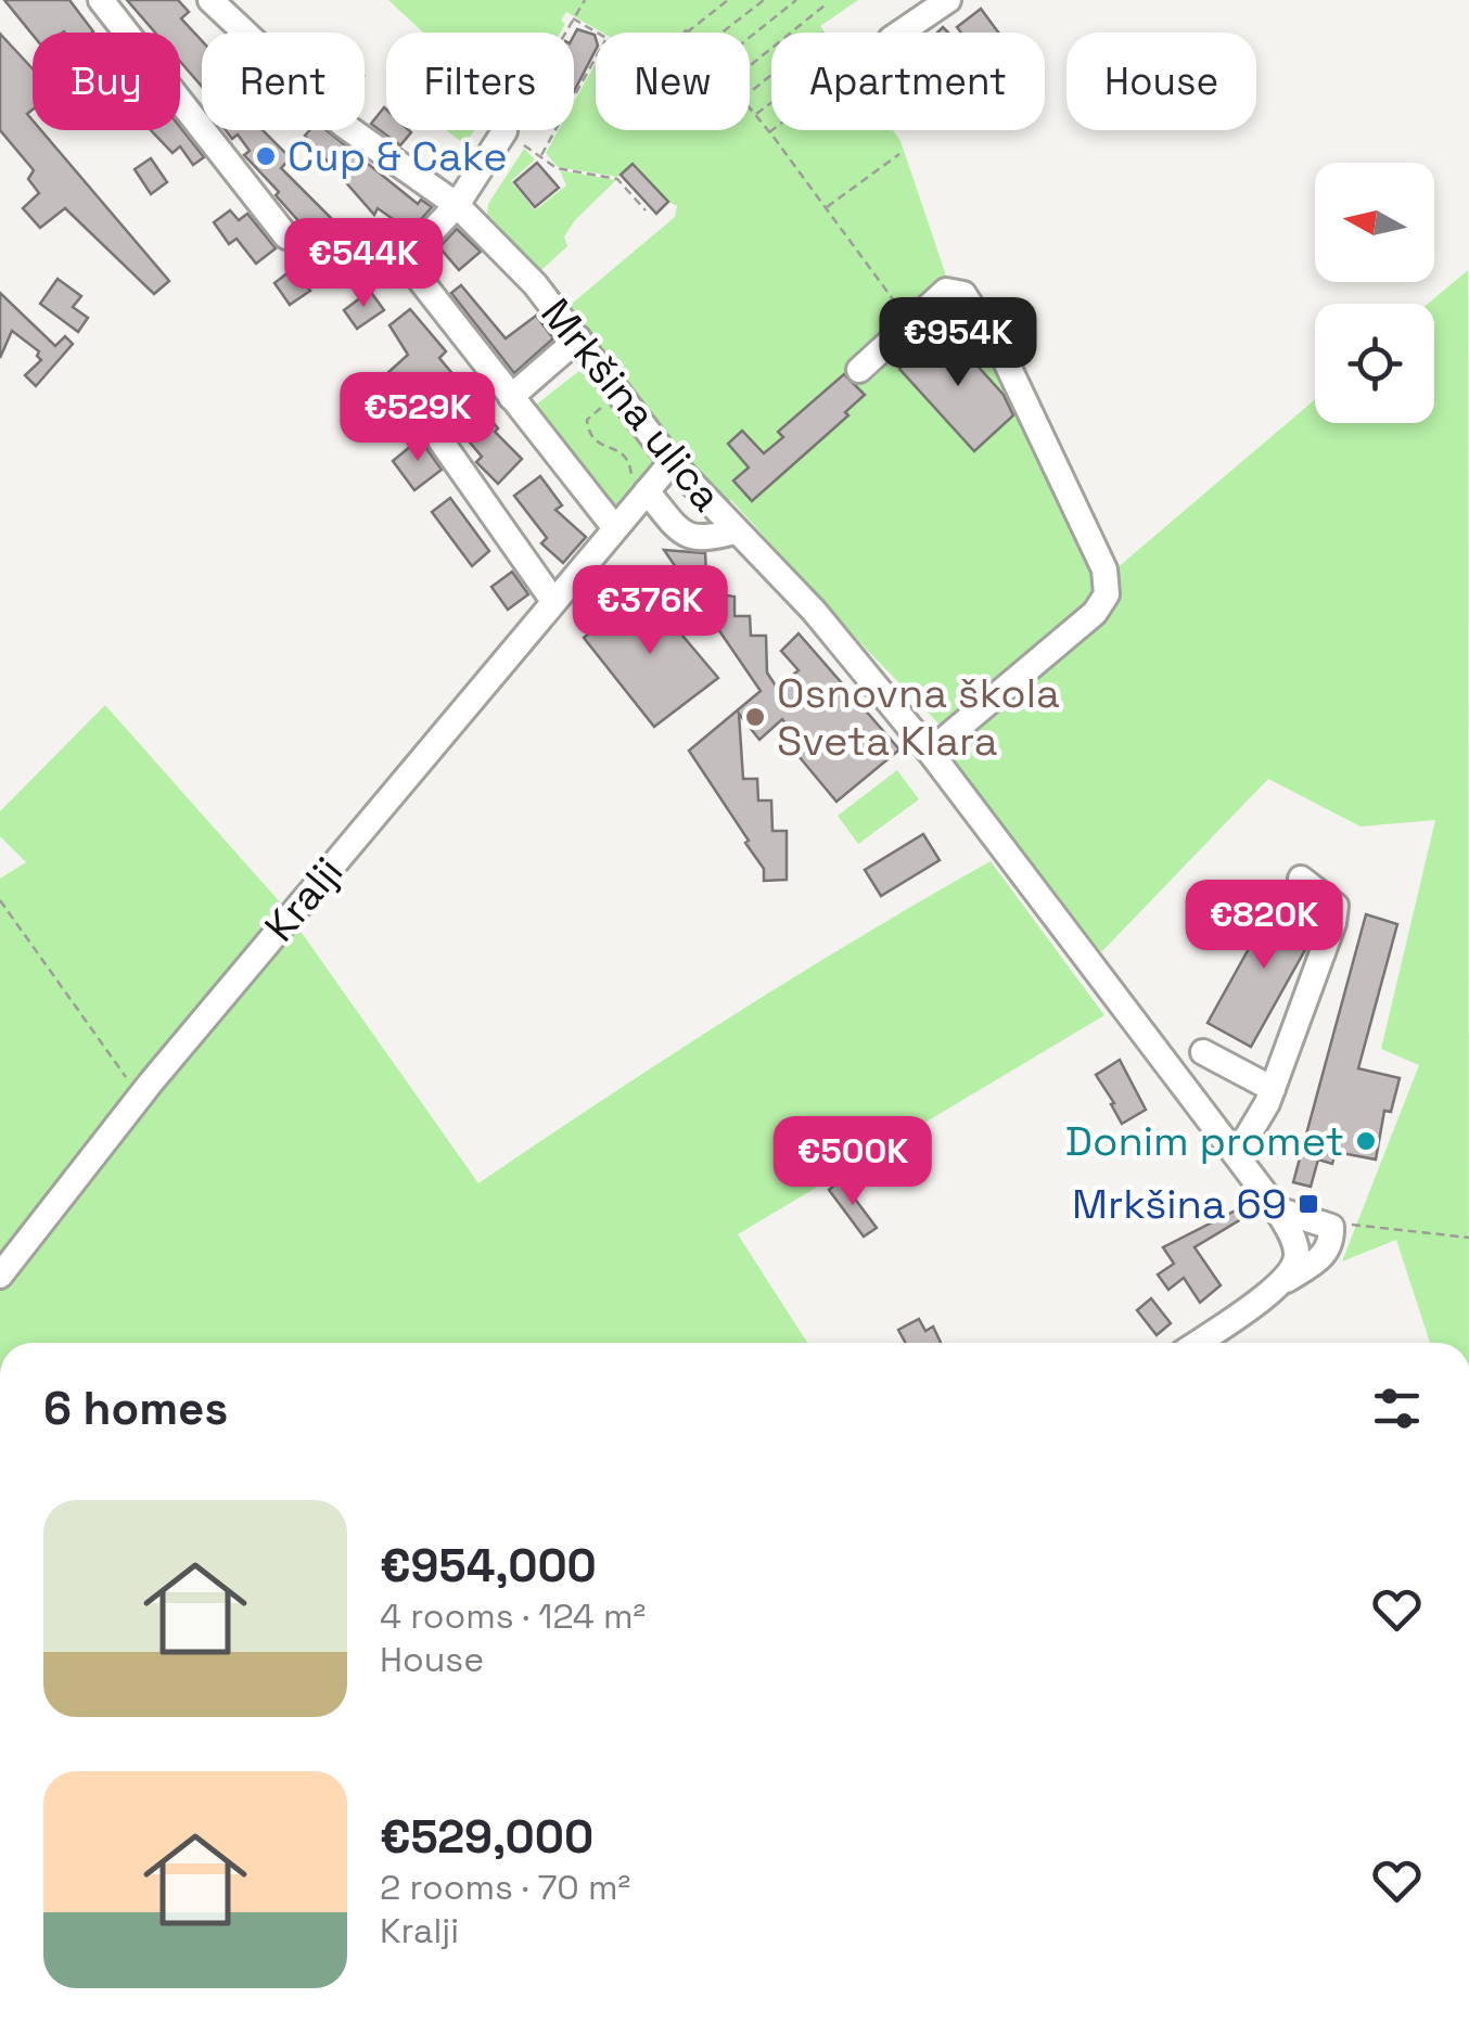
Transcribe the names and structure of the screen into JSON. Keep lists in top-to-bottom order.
{
  "streets": {
    "street": ["Mrkšina ulica", "Kralji"]
  },
  "crossings": [
    ["Mrkšina ulica", "Kralji"]
  ],
  "places": {
    "other": ["Cup & Cake", "Osnovna škola Sveta Klara", "Donim promet"],
    "transit": ["Mrkšina 69"]
  },
  "north": "left",
  "page": {
    "chip": [
      "Buy",
      "Rent",
      "Filters",
      "New",
      "Apartment",
      "House"
    ],
    "price": [
      "€544K",
      "€954K",
      "€529K",
      "€376K",
      "€820K",
      "€500K"
    ],
    "heading": "6 homes",
    "list": [
      {
        "name": "€954,000",
        "note": "4 rooms · 124 m² · House"
      },
      {
        "name": "€529,000",
        "note": "2 rooms · 70 m² · Kralji"
      }
    ]
  }
}
